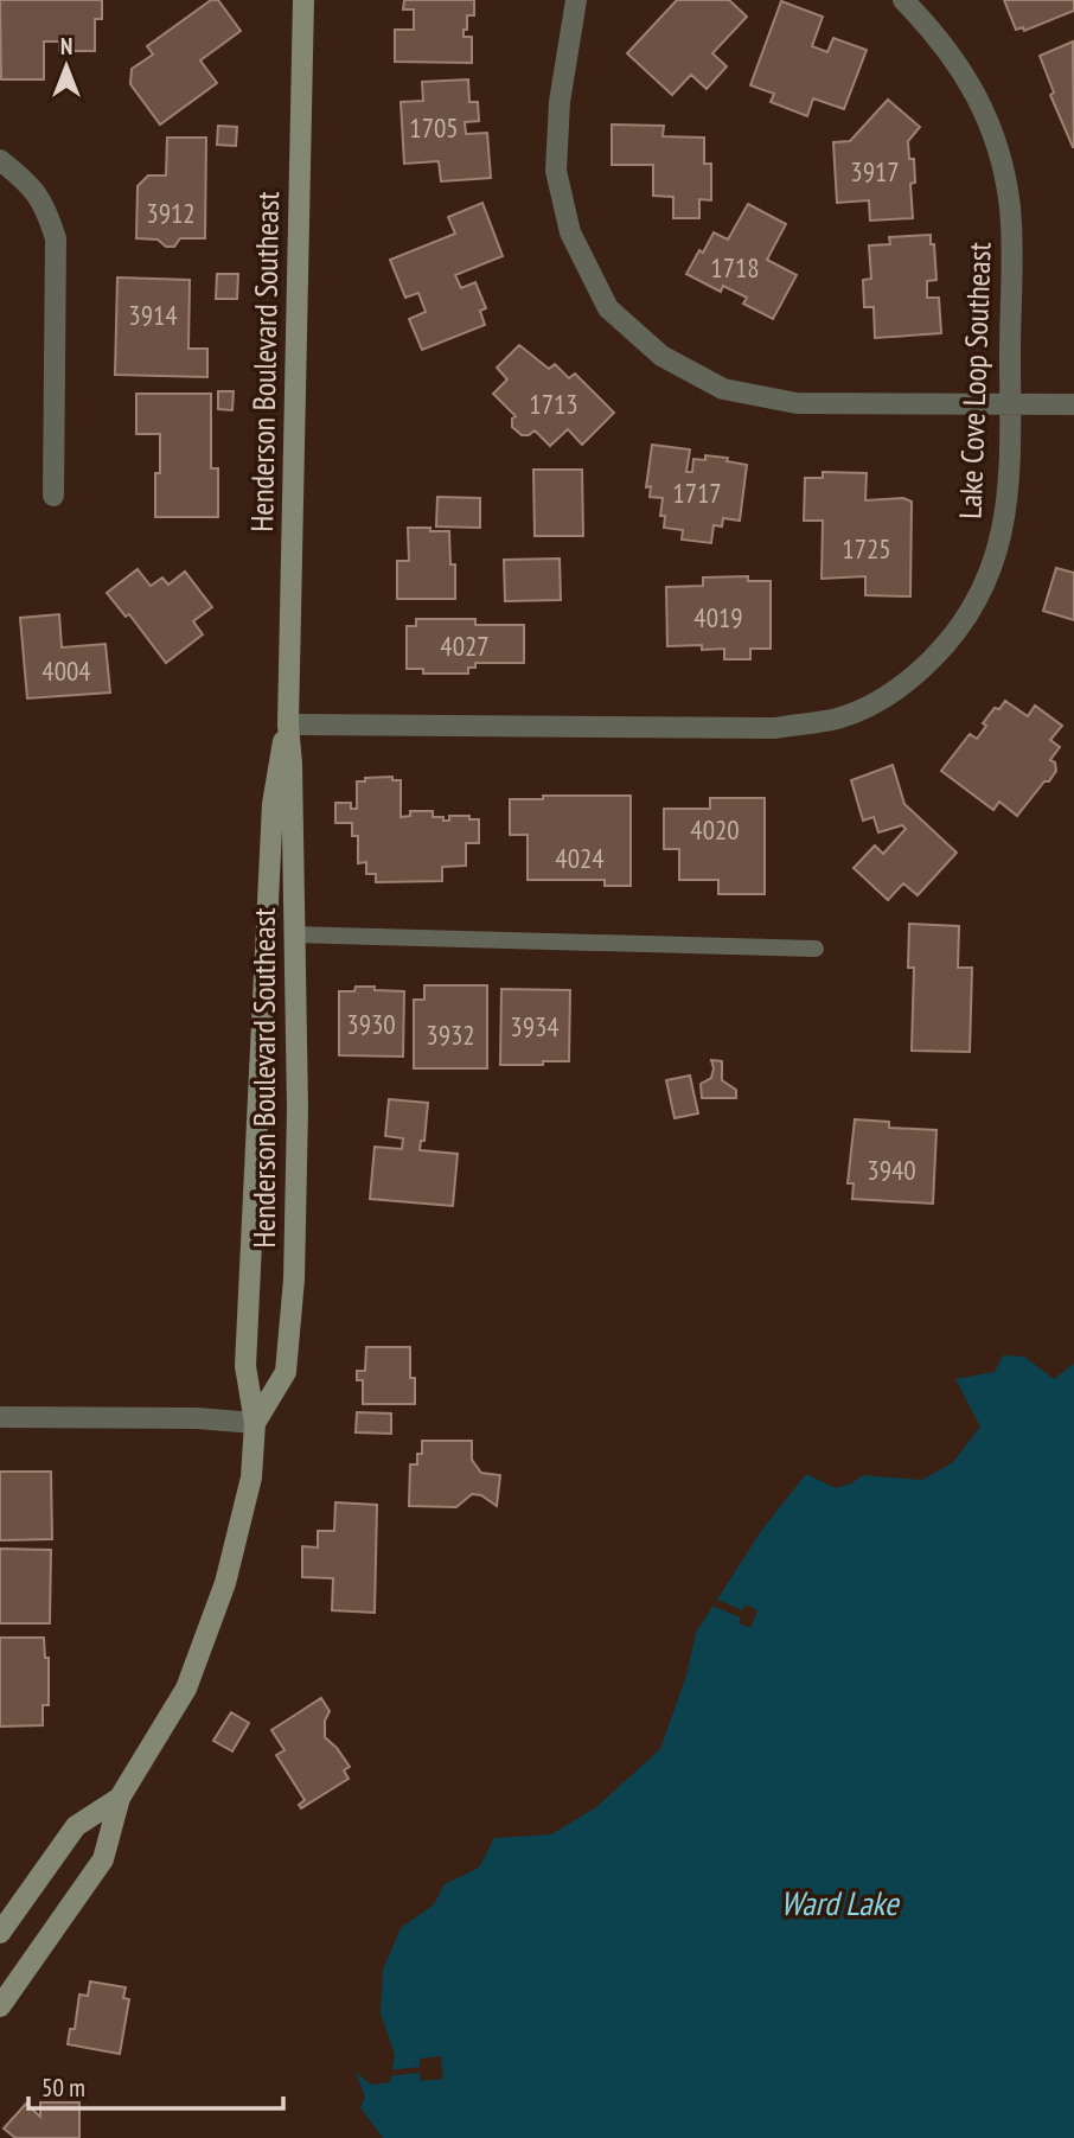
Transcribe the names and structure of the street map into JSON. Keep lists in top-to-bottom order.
{
  "streets": {
    "main road": ["Henderson Boulevard Southeast"],
    "street": ["Lake Cove Loop Southeast"]
  },
  "crossings": [
    ["Henderson Boulevard Southeast", "Lake Cove Loop Southeast"]
  ],
  "water": ["Ward Lake"],
  "house_numbers": [
    "1705",
    "3917",
    "3912",
    "1718",
    "3914",
    "1713",
    "1717",
    "1725",
    "4019",
    "4027",
    "4004",
    "4020",
    "4024",
    "3930",
    "3934",
    "3932",
    "3940"
  ],
  "scale_bar": "50 m",
  "north": "top"
}
